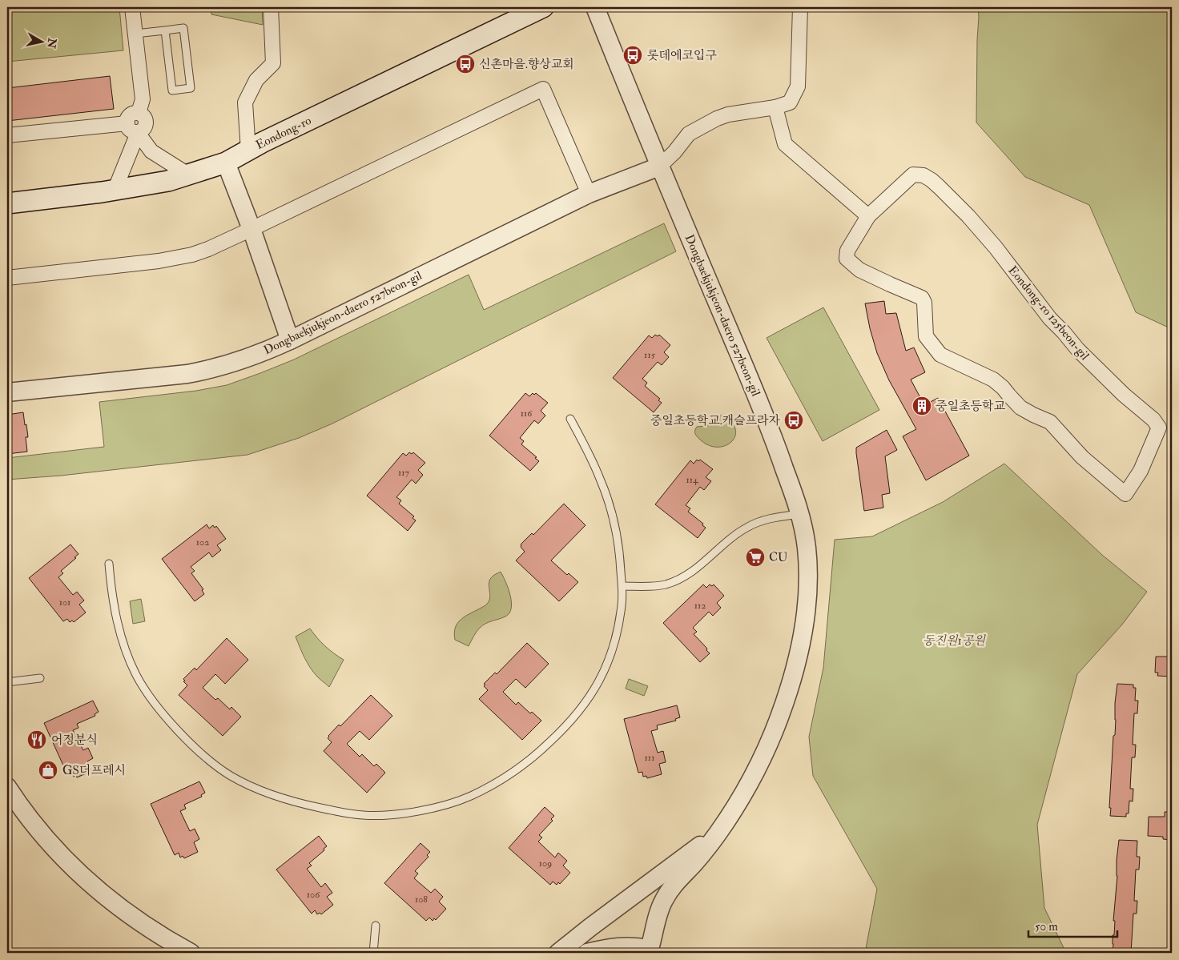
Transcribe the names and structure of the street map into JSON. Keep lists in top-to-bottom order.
{
  "streets": {
    "main road": ["Eondong-ro"],
    "street": ["Dongbaekjukjeon-daero 527beon-gil", "Eondong-ro 125beon-gil"]
  },
  "parks": ["동진원1공원"],
  "places": {
    "bus stop": ["롯데에코입구", "신촌마을.향상교회", "중일초등학교.캐슬프라자"],
    "building": ["중일초등학교"],
    "supermarket": ["CU"],
    "restaurant": ["어정분식"],
    "shop": ["GS더프레시"]
  },
  "house_numbers": [
    "115",
    "116",
    "117",
    "114",
    "102",
    "101",
    "112",
    "111",
    "109",
    "106",
    "108"
  ],
  "scale_bar": "50 m",
  "north": "right"
}
